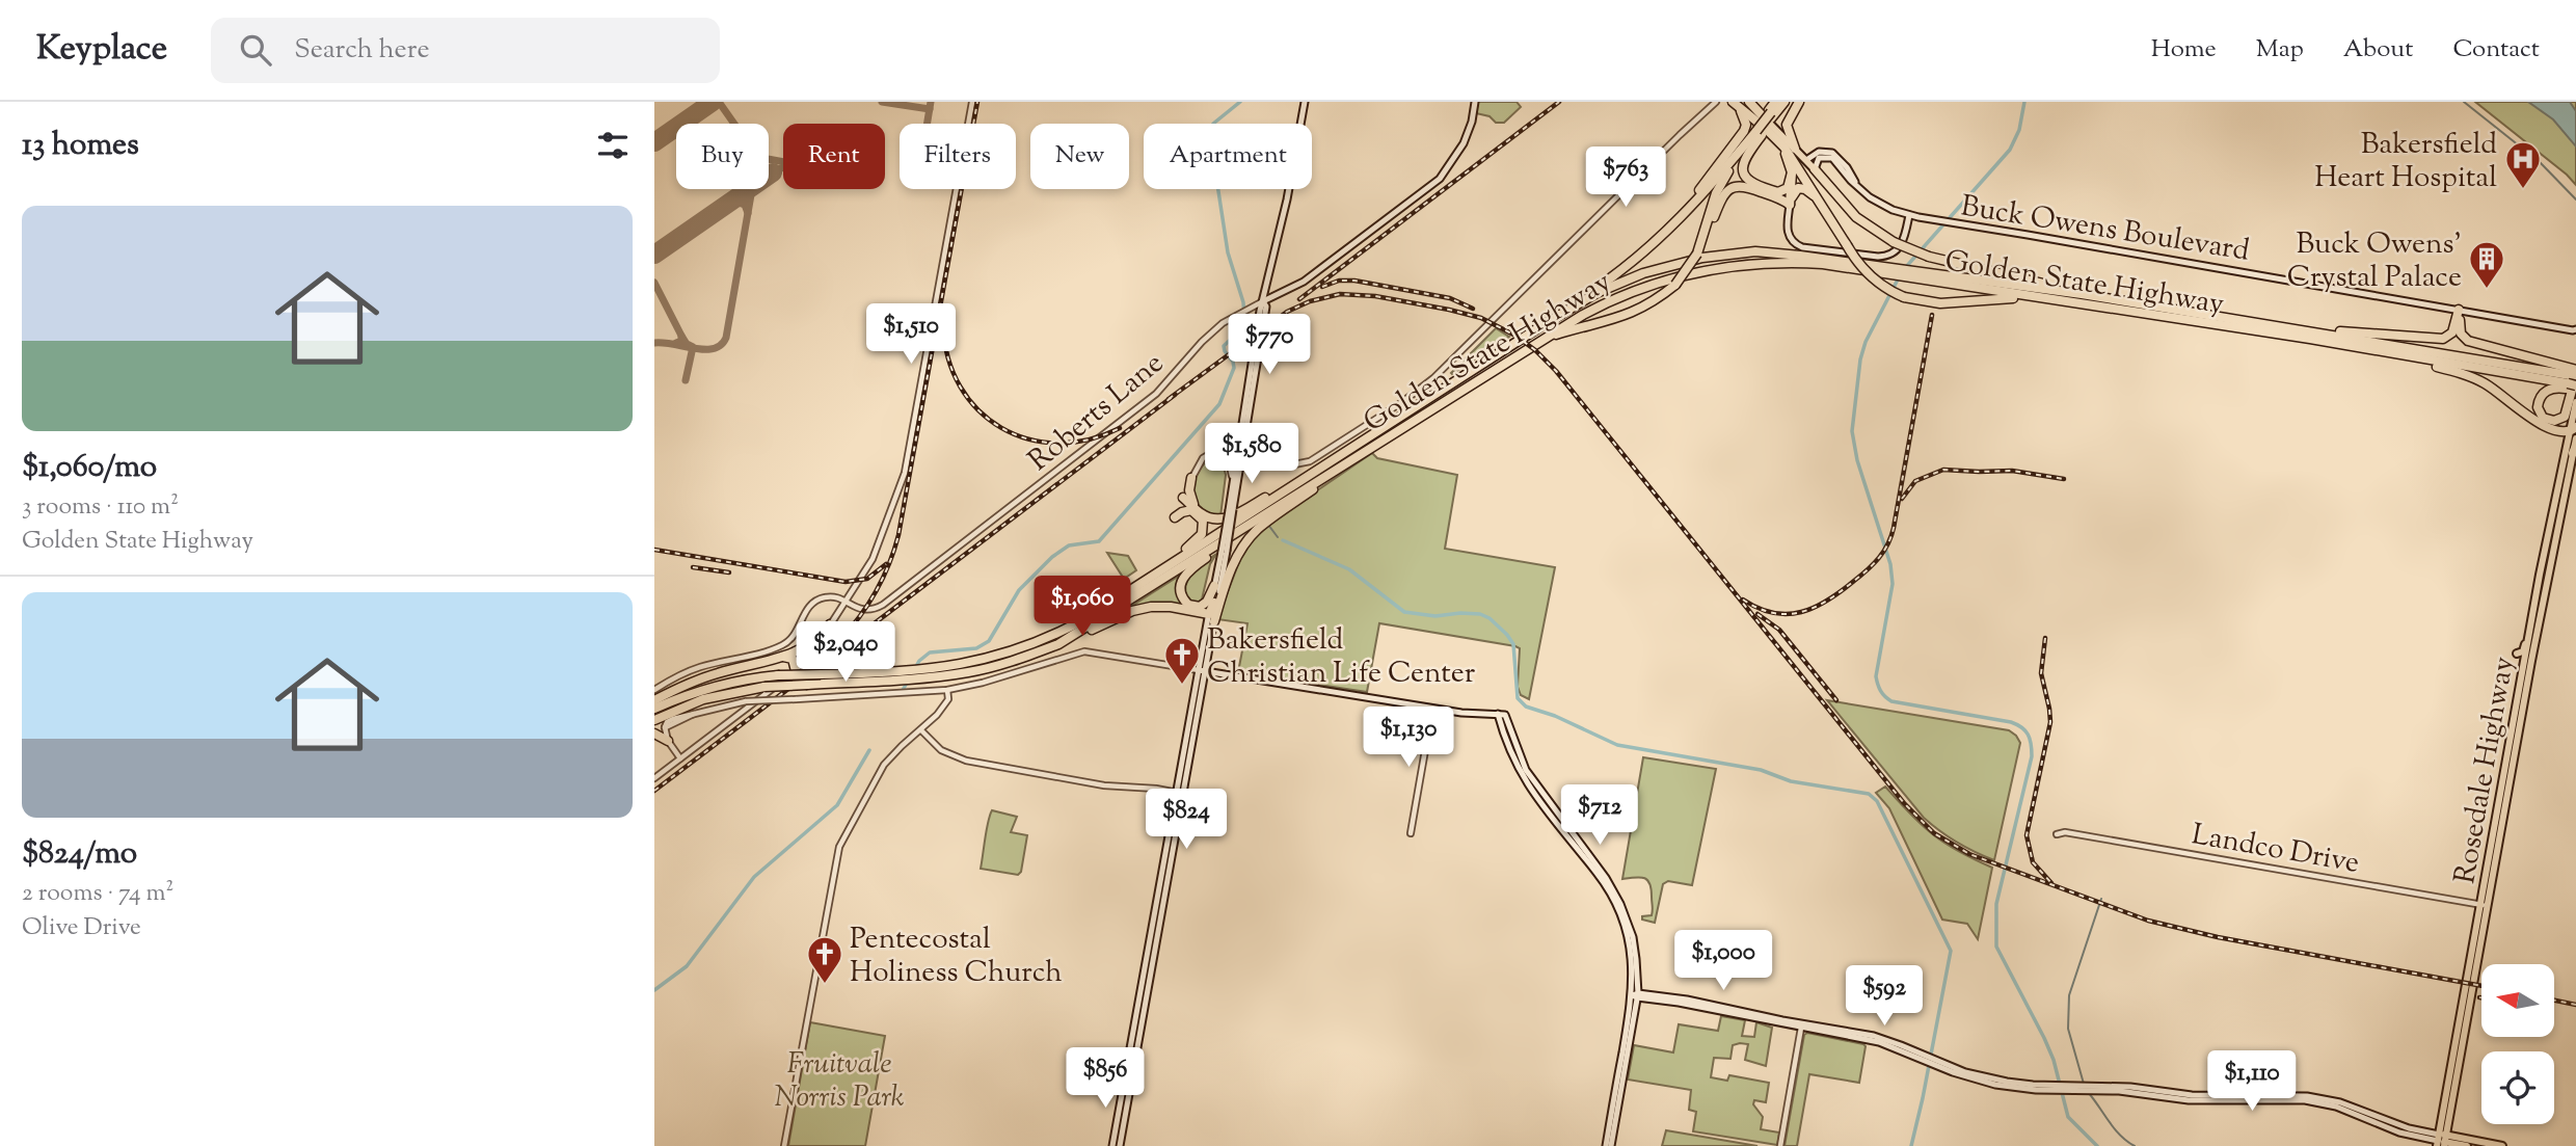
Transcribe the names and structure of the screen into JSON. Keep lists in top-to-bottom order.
{
  "streets": {
    "highway": ["Golden State Highway"],
    "main road": ["Buck Owens Boulevard", "Roberts Lane", "Rosedale Highway"],
    "street": ["Landco Drive"]
  },
  "crossings": [
    ["Rosedale Highway", "Landco Drive"]
  ],
  "parks": ["Fruitvale Norris Park"],
  "places": {
    "hospital": ["Bakersfield Heart Hospital"],
    "building": ["Buck Owens' Crystal Palace"],
    "church": ["Bakersfield Christian Life Center", "Pentecostal Holiness Church"]
  },
  "north": "left",
  "page": {
    "header": "Keyplace",
    "search": "Search here",
    "nav": [
      "Home",
      "Map",
      "About",
      "Contact"
    ],
    "heading": "13 homes",
    "chip": [
      "Buy",
      "Rent",
      "Filters",
      "New",
      "Apartment"
    ],
    "price": [
      "$763",
      "$1,510",
      "$770",
      "$1,580",
      "$1,060",
      "$2,040",
      "$1,130",
      "$712",
      "$824",
      "$1,000",
      "$592",
      "$856",
      "$1,110"
    ],
    "list": [
      {
        "name": "$1,060/mo",
        "note": "3 rooms · 110 m² · Golden State Highway"
      },
      {
        "name": "$824/mo",
        "note": "2 rooms · 74 m² · Olive Drive"
      }
    ]
  }
}
